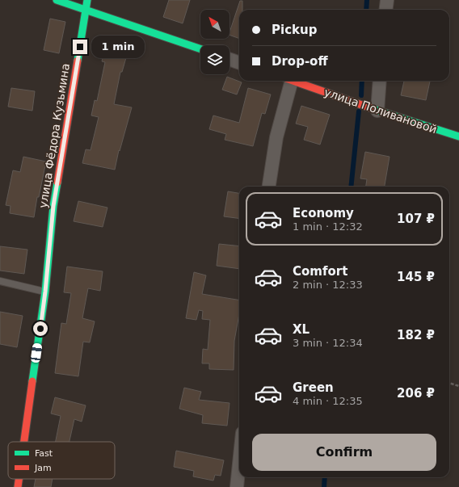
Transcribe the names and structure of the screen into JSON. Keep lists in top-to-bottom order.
{
  "streets": {
    "street": ["улица Поливановой", "улица Фёдора Кузьмина"]
  },
  "legend": ["Fast", "Jam"],
  "north": "top left",
  "page": {
    "banner": ["Pickup", "Drop-off"],
    "bubble": "1 min",
    "list": [
      {
        "name": "Economy",
        "note": "1 min · 12:32",
        "value": "107 ₽"
      },
      {
        "name": "Comfort",
        "note": "2 min · 12:33",
        "value": "145 ₽"
      },
      {
        "name": "XL",
        "note": "3 min · 12:34",
        "value": "182 ₽"
      },
      {
        "name": "Green",
        "note": "4 min · 12:35",
        "value": "206 ₽"
      }
    ],
    "buttons": "Confirm"
  }
}
